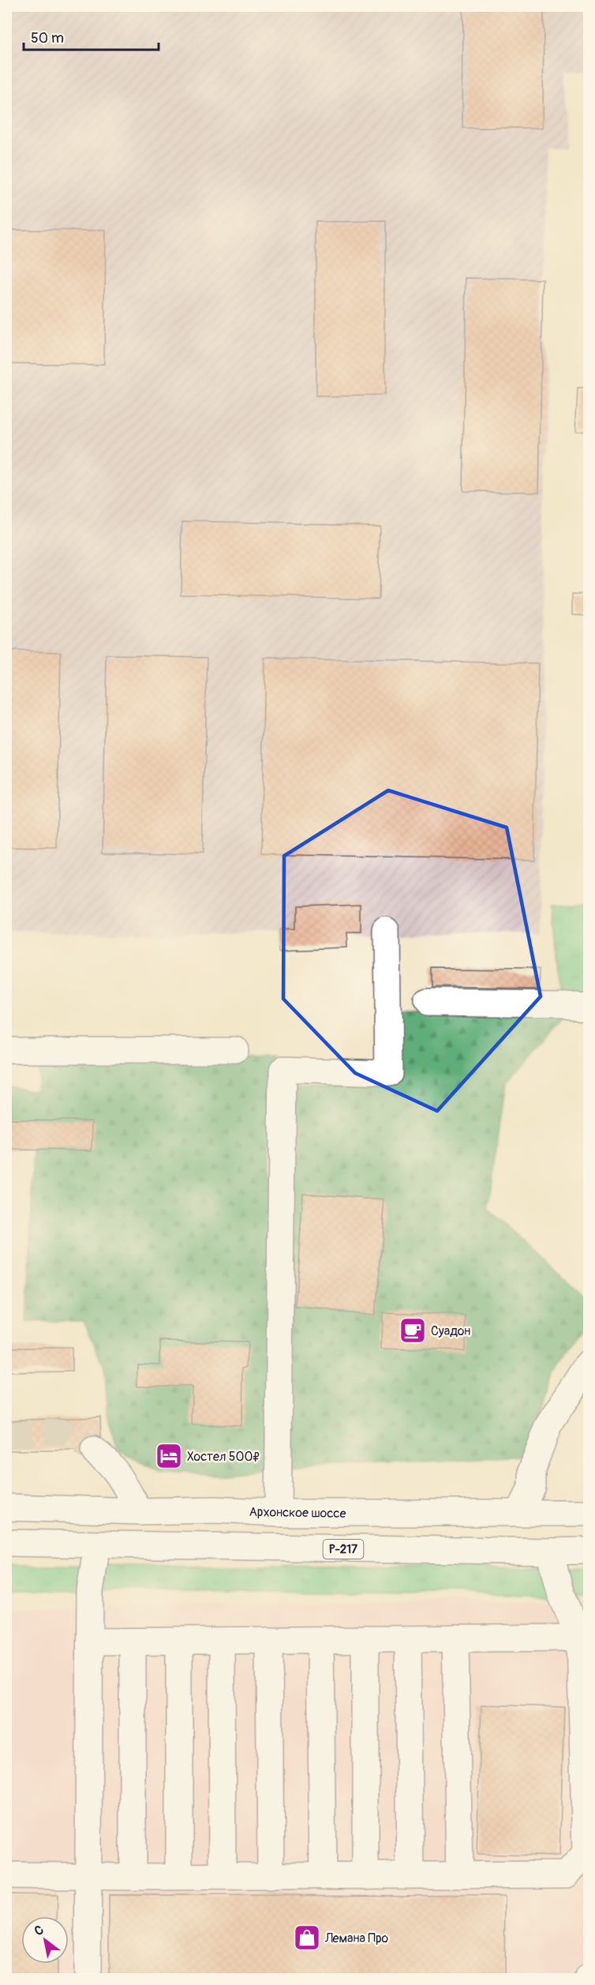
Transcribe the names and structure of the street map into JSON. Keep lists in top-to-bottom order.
{
  "streets": {
    "main road": ["Архонское шоссе", "Р-217"]
  },
  "places": {
    "cafe": ["Суадон"],
    "hotel": ["Хостел 500₽"],
    "shop": ["Лемана Про"]
  },
  "scale_bar": "50 m",
  "north": "top left"
}
